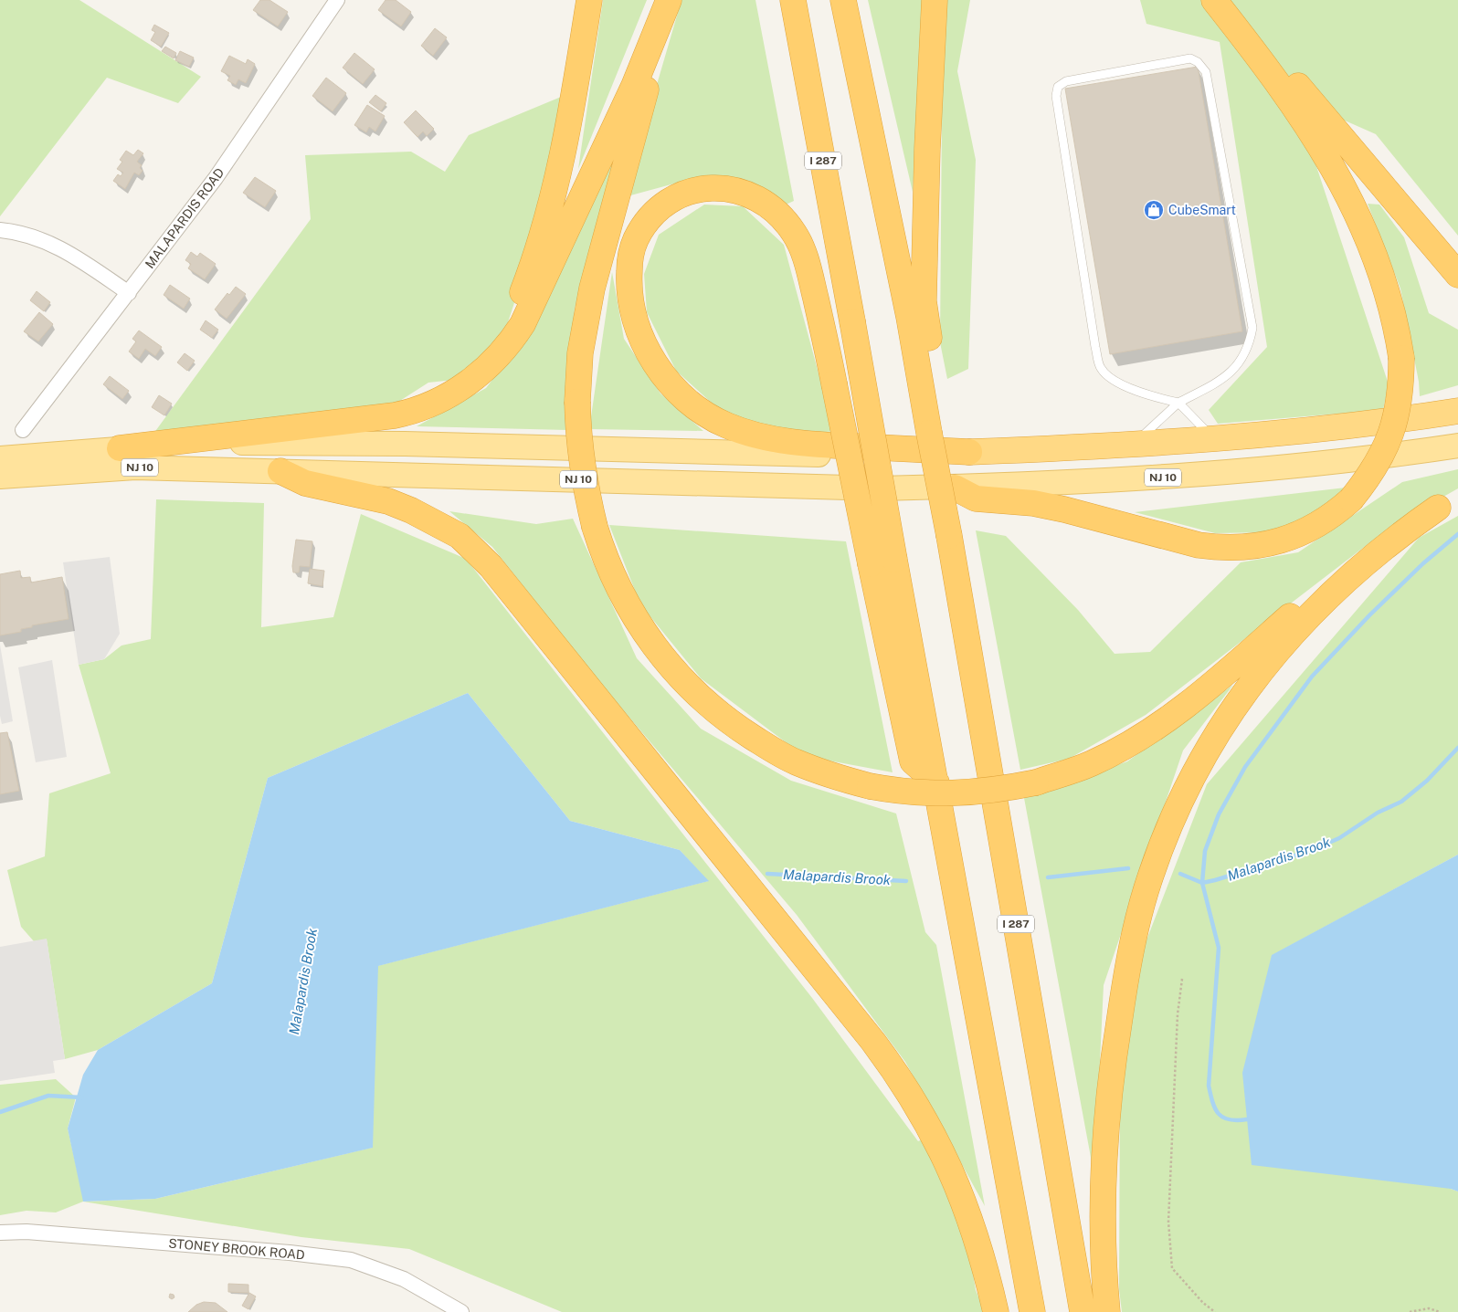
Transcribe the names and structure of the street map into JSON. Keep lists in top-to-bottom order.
{
  "streets": {
    "highway": ["I 287", "NJ 10"],
    "street": ["MALAPARDIS ROAD", "STONEY BROOK ROAD"]
  },
  "water": ["Malapardis Brook"],
  "places": {
    "shop": ["CubeSmart"]
  }
}
